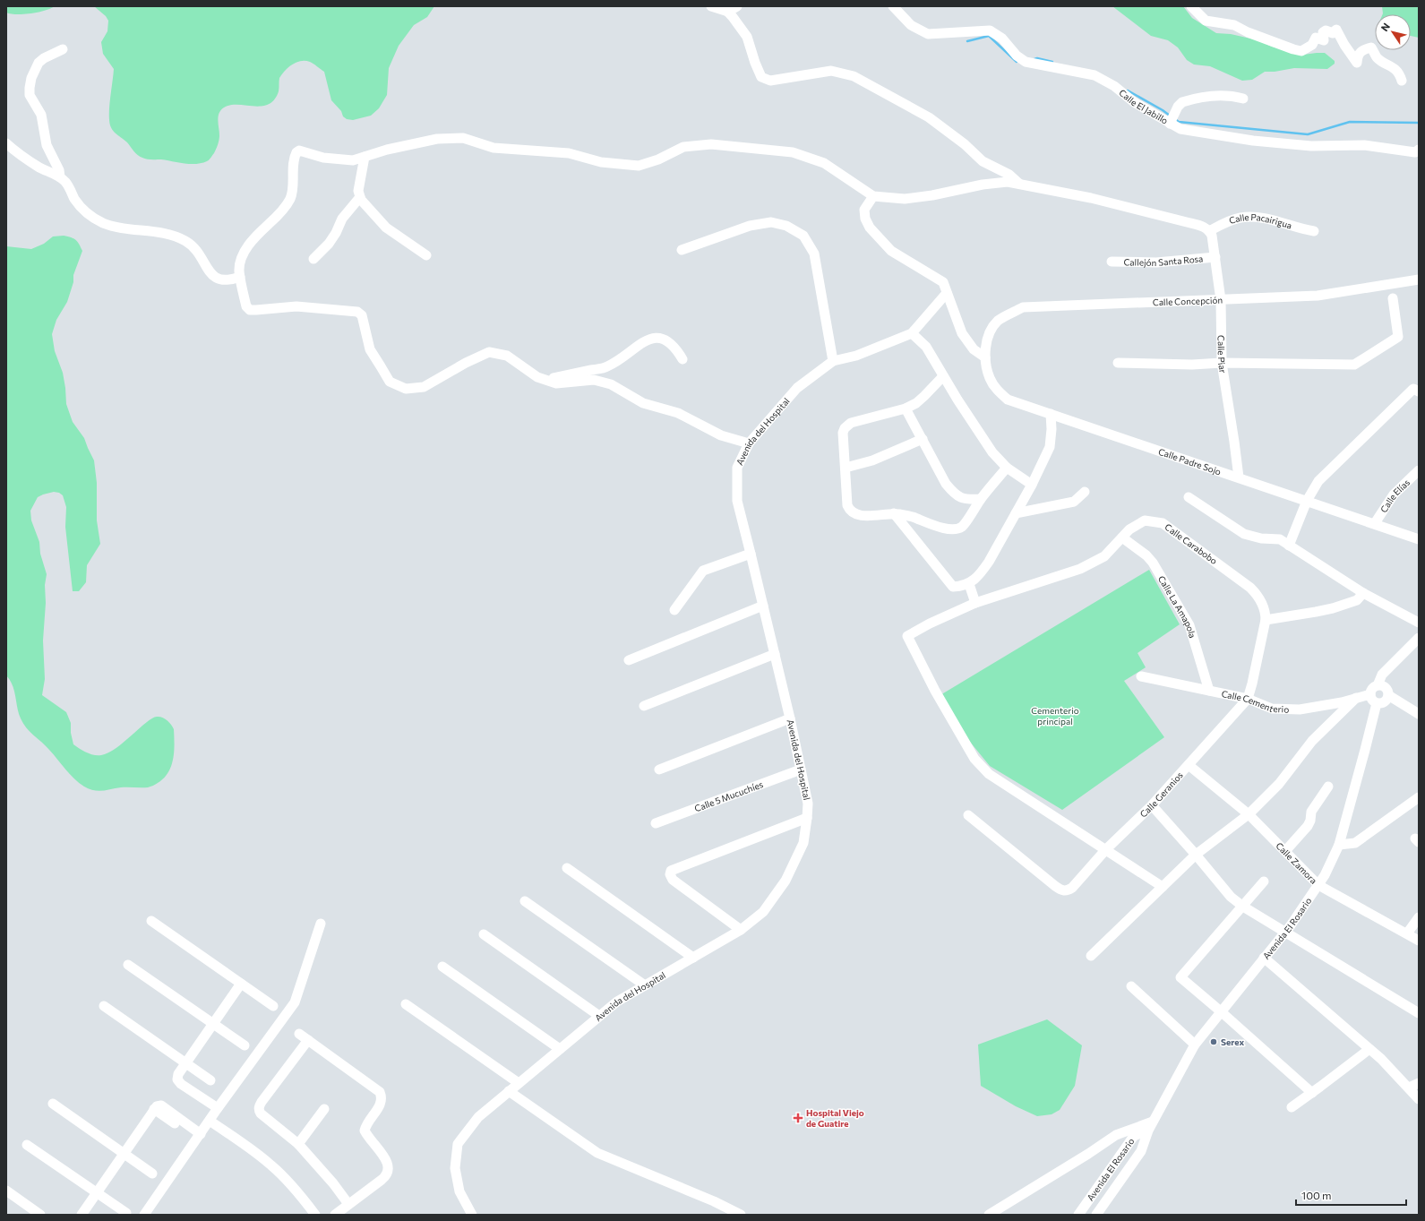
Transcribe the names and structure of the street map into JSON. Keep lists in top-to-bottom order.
{
  "streets": {
    "street": [
      "Calle El Jabillo",
      "Calle Pacairigua",
      "Callejón Santa Rosa",
      "Calle Concepción",
      "Calle Piar",
      "Avenida del Hospital",
      "Calle Padre Sojo",
      "Calle Elías",
      "Calle Carabobo",
      "Calle La Amapola",
      "Calle Cementerio",
      "Calle Geranios",
      "Calle 5 Mucuchíes",
      "Calle Zamora",
      "Avenida El Rosario"
    ]
  },
  "crossings": [
    ["Calle Pacairigua", "Calle Piar"],
    ["Callejón Santa Rosa", "Calle Piar"],
    ["Calle Concepción", "Calle Piar"],
    ["Calle Concepción", "Calle Padre Sojo"],
    ["Calle Piar", "Calle Padre Sojo"],
    ["Avenida del Hospital", "Calle 5 Mucuchíes"],
    ["Calle Padre Sojo", "Calle Elías"],
    ["Calle Carabobo", "Calle La Amapola"],
    ["Calle Carabobo", "Calle Cementerio"],
    ["Calle Carabobo", "Calle Geranios"],
    ["Calle La Amapola", "Calle Cementerio"],
    ["Calle Cementerio", "Calle Geranios"],
    ["Calle Cementerio", "Avenida El Rosario"],
    ["Calle Geranios", "Calle Zamora"],
    ["Calle Zamora", "Avenida El Rosario"]
  ],
  "parks": ["Cementerio principal"],
  "places": {
    "other": ["Serex"],
    "health": ["Hospital Viejo de Guatire"]
  },
  "scale_bar": "100 m",
  "north": "top left"
}
